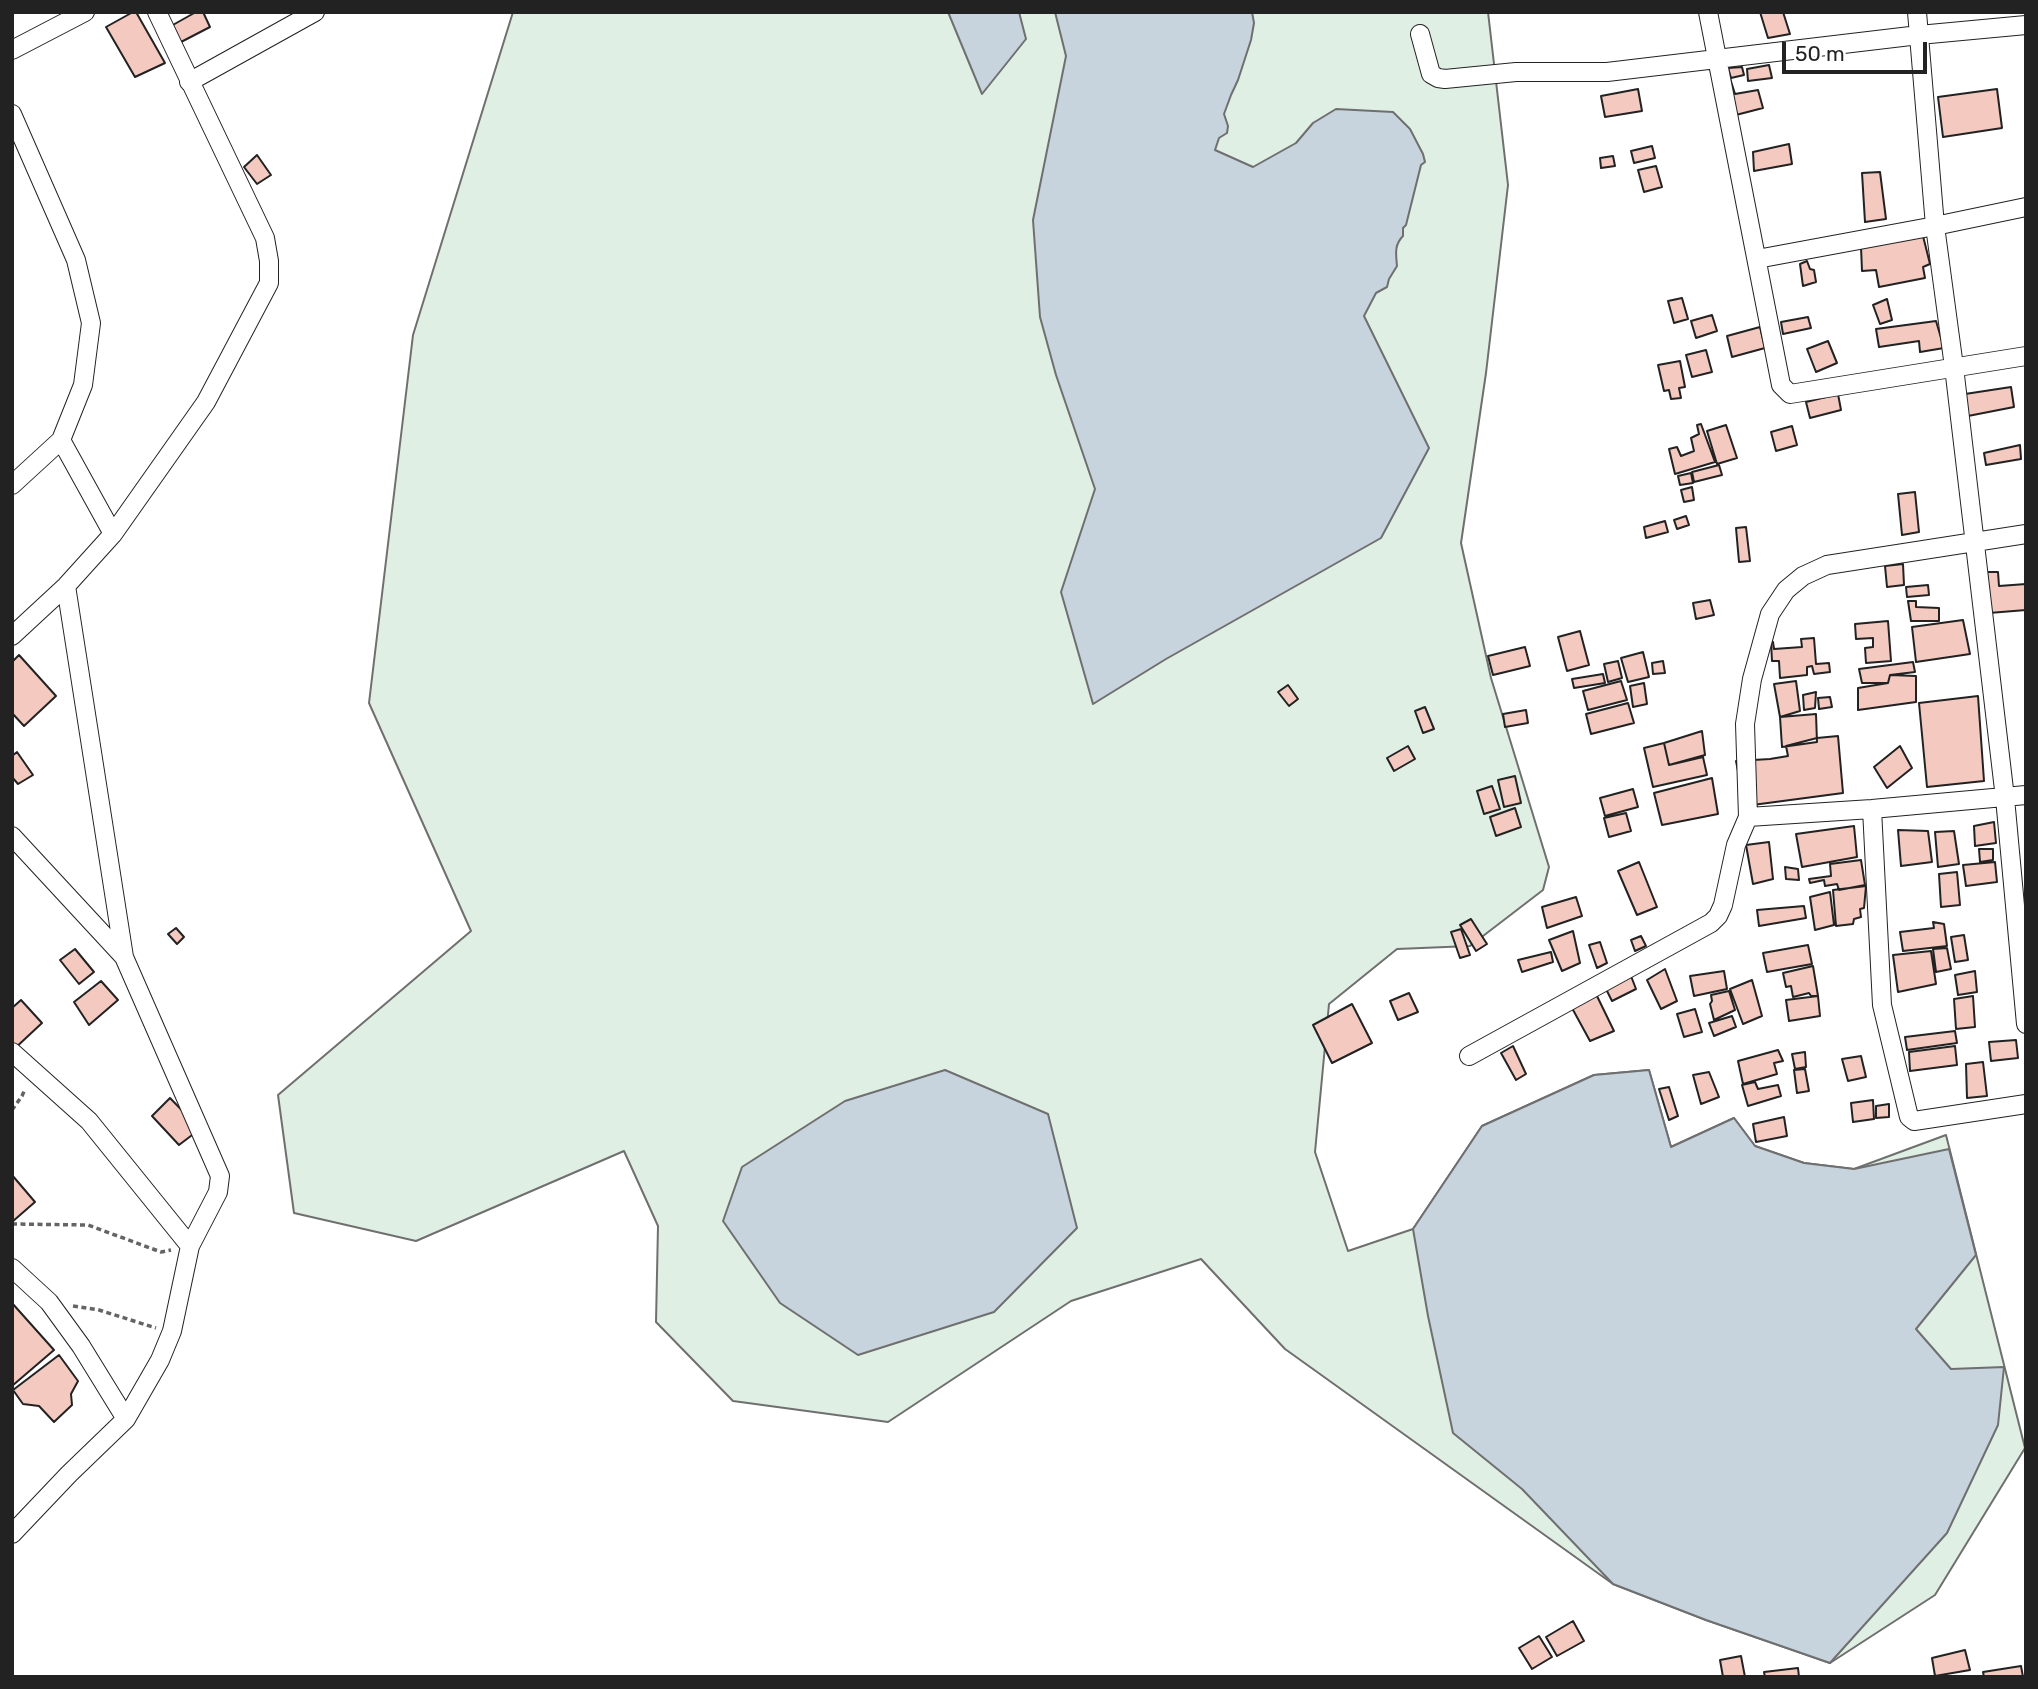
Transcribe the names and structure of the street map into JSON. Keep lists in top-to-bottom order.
{
  "scale_bar": "50 m"
}
